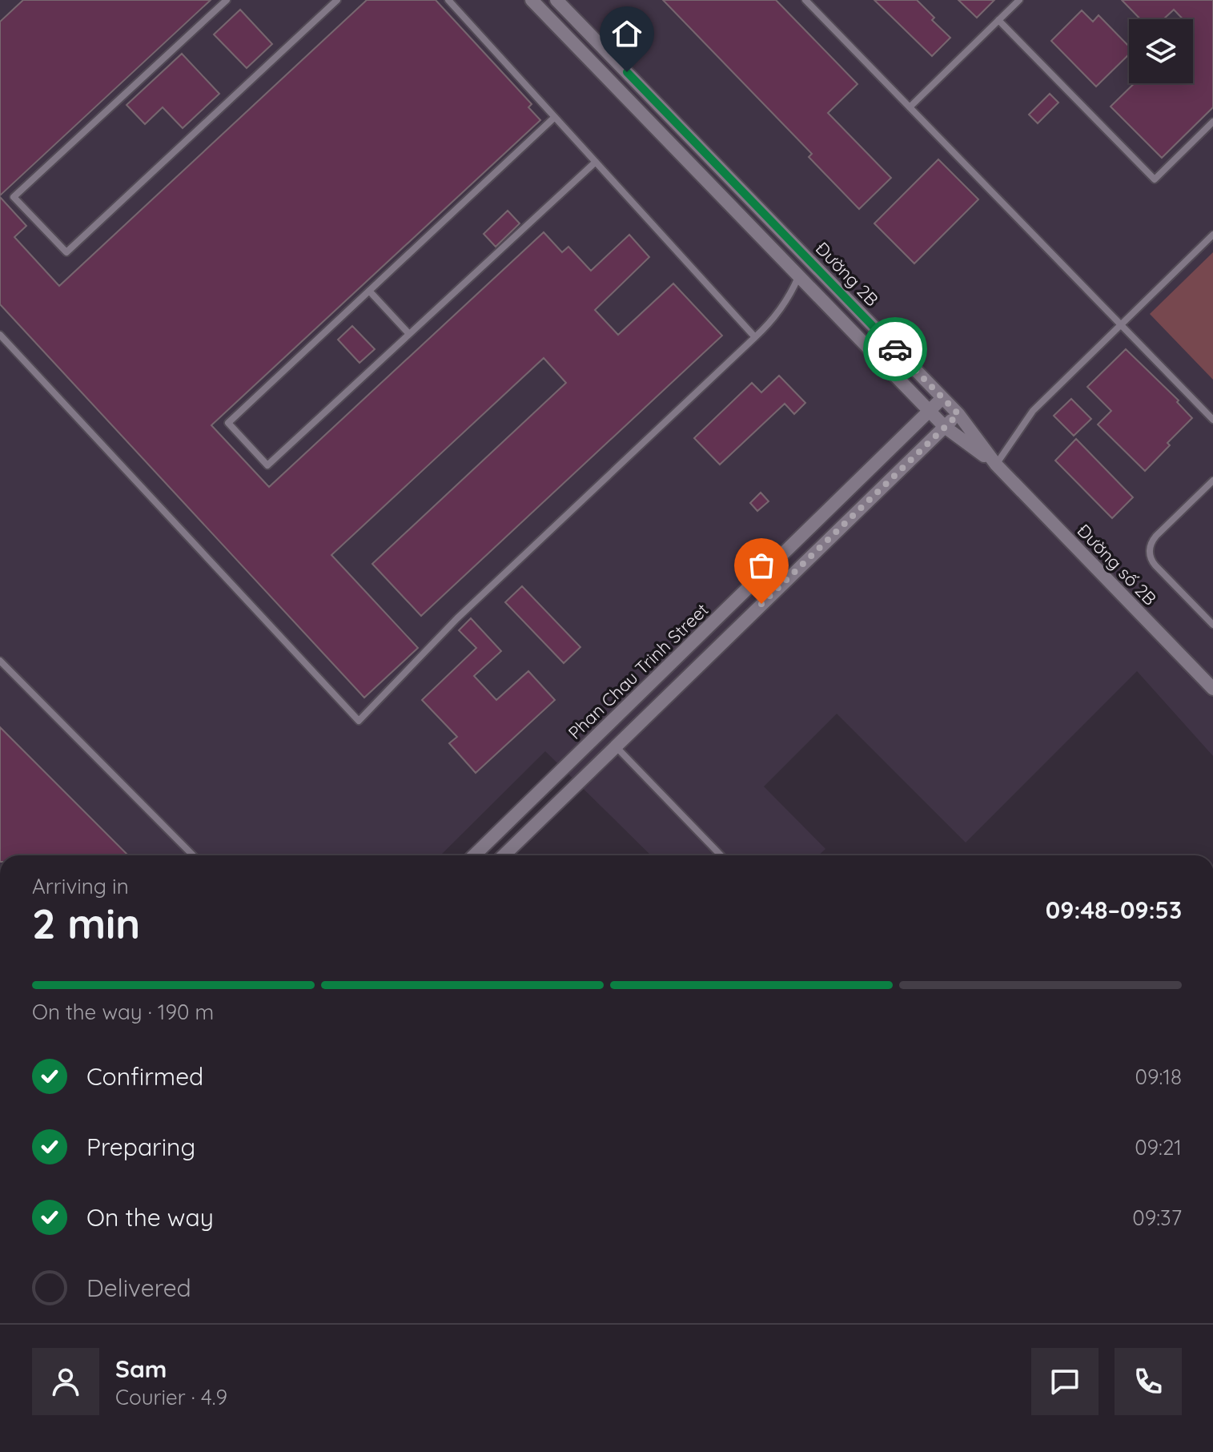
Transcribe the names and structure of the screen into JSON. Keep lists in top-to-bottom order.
{
  "streets": {
    "street": ["Đường 2B", "Đường số 2B", "Phan Chau Trinh Street"]
  },
  "crossings": [
    ["Đường 2B", "Đường số 2B"],
    ["Đường 2B", "Phan Chau Trinh Street"]
  ],
  "page": {
    "heading": ["2 min", "Arriving in", "09:48–09:53"],
    "panel": ["Sam", "Courier · 4.9"],
    "bar": "On the way · 190 m",
    "list": [
      ["Confirmed", "09:18"],
      ["Preparing", "09:21"],
      ["On the way", "09:37"],
      "Delivered"
    ]
  }
}
